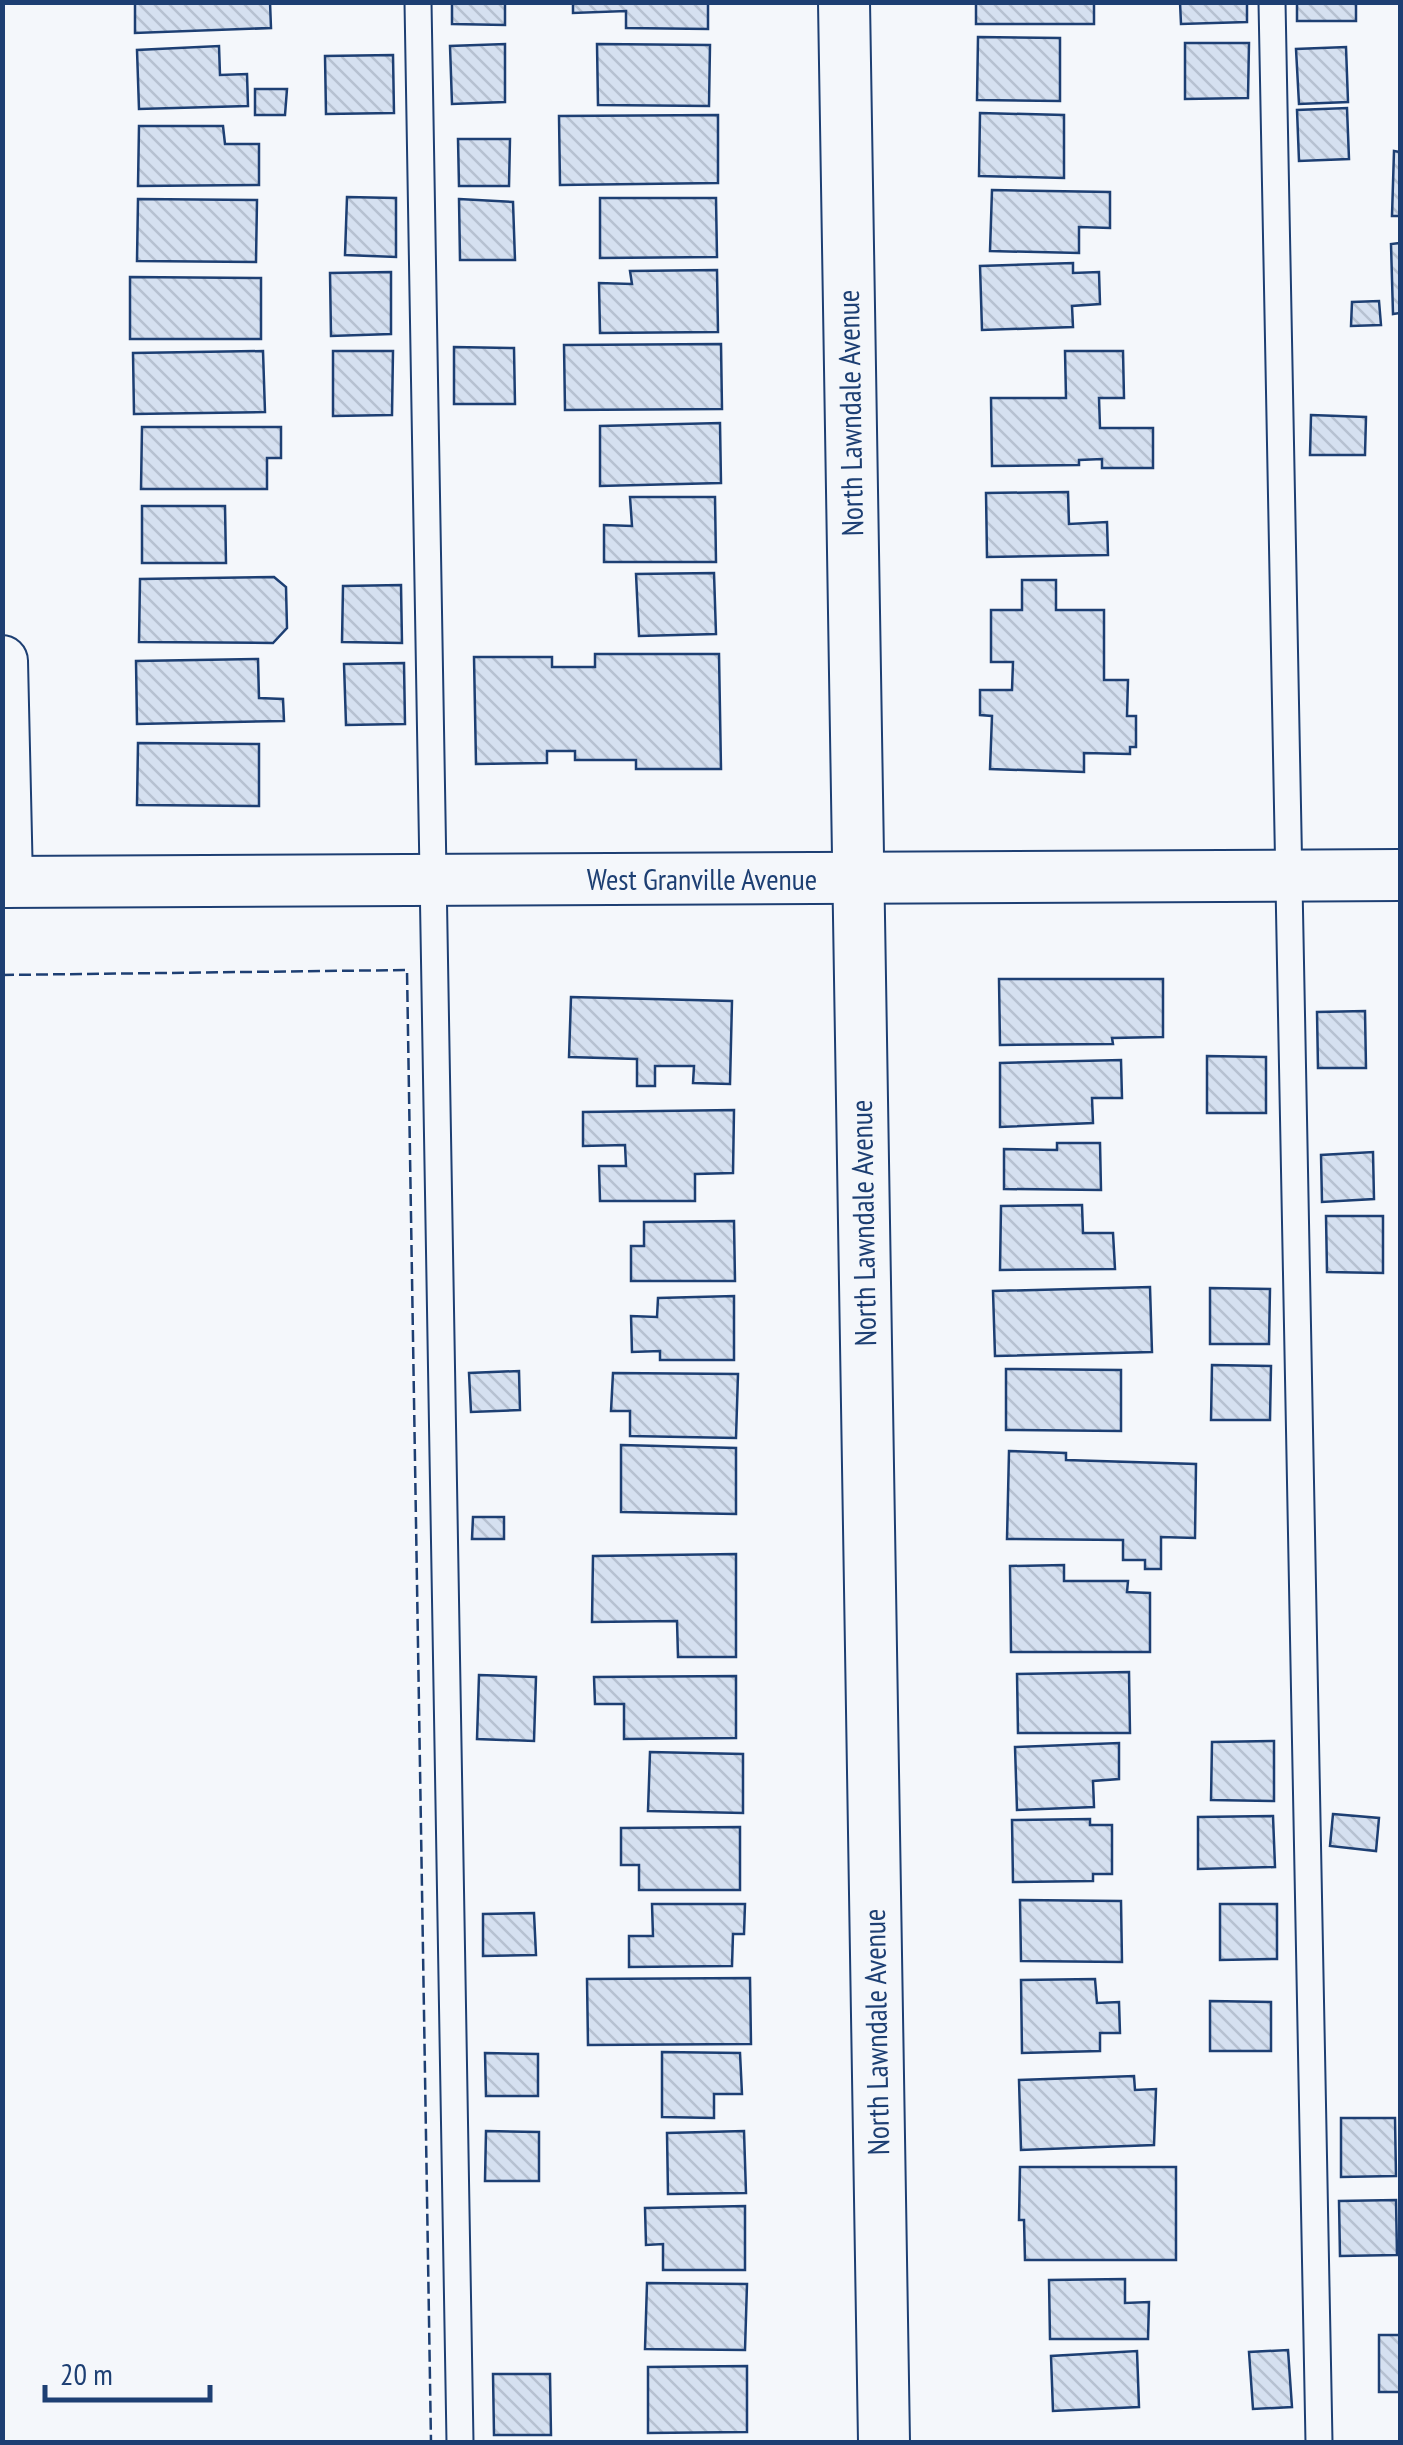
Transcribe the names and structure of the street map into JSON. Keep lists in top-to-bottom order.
{
  "streets": {
    "street": ["North Lawndale Avenue", "West Granville Avenue"]
  },
  "crossings": [
    ["North Lawndale Avenue", "West Granville Avenue"]
  ],
  "scale_bar": "20 m"
}
